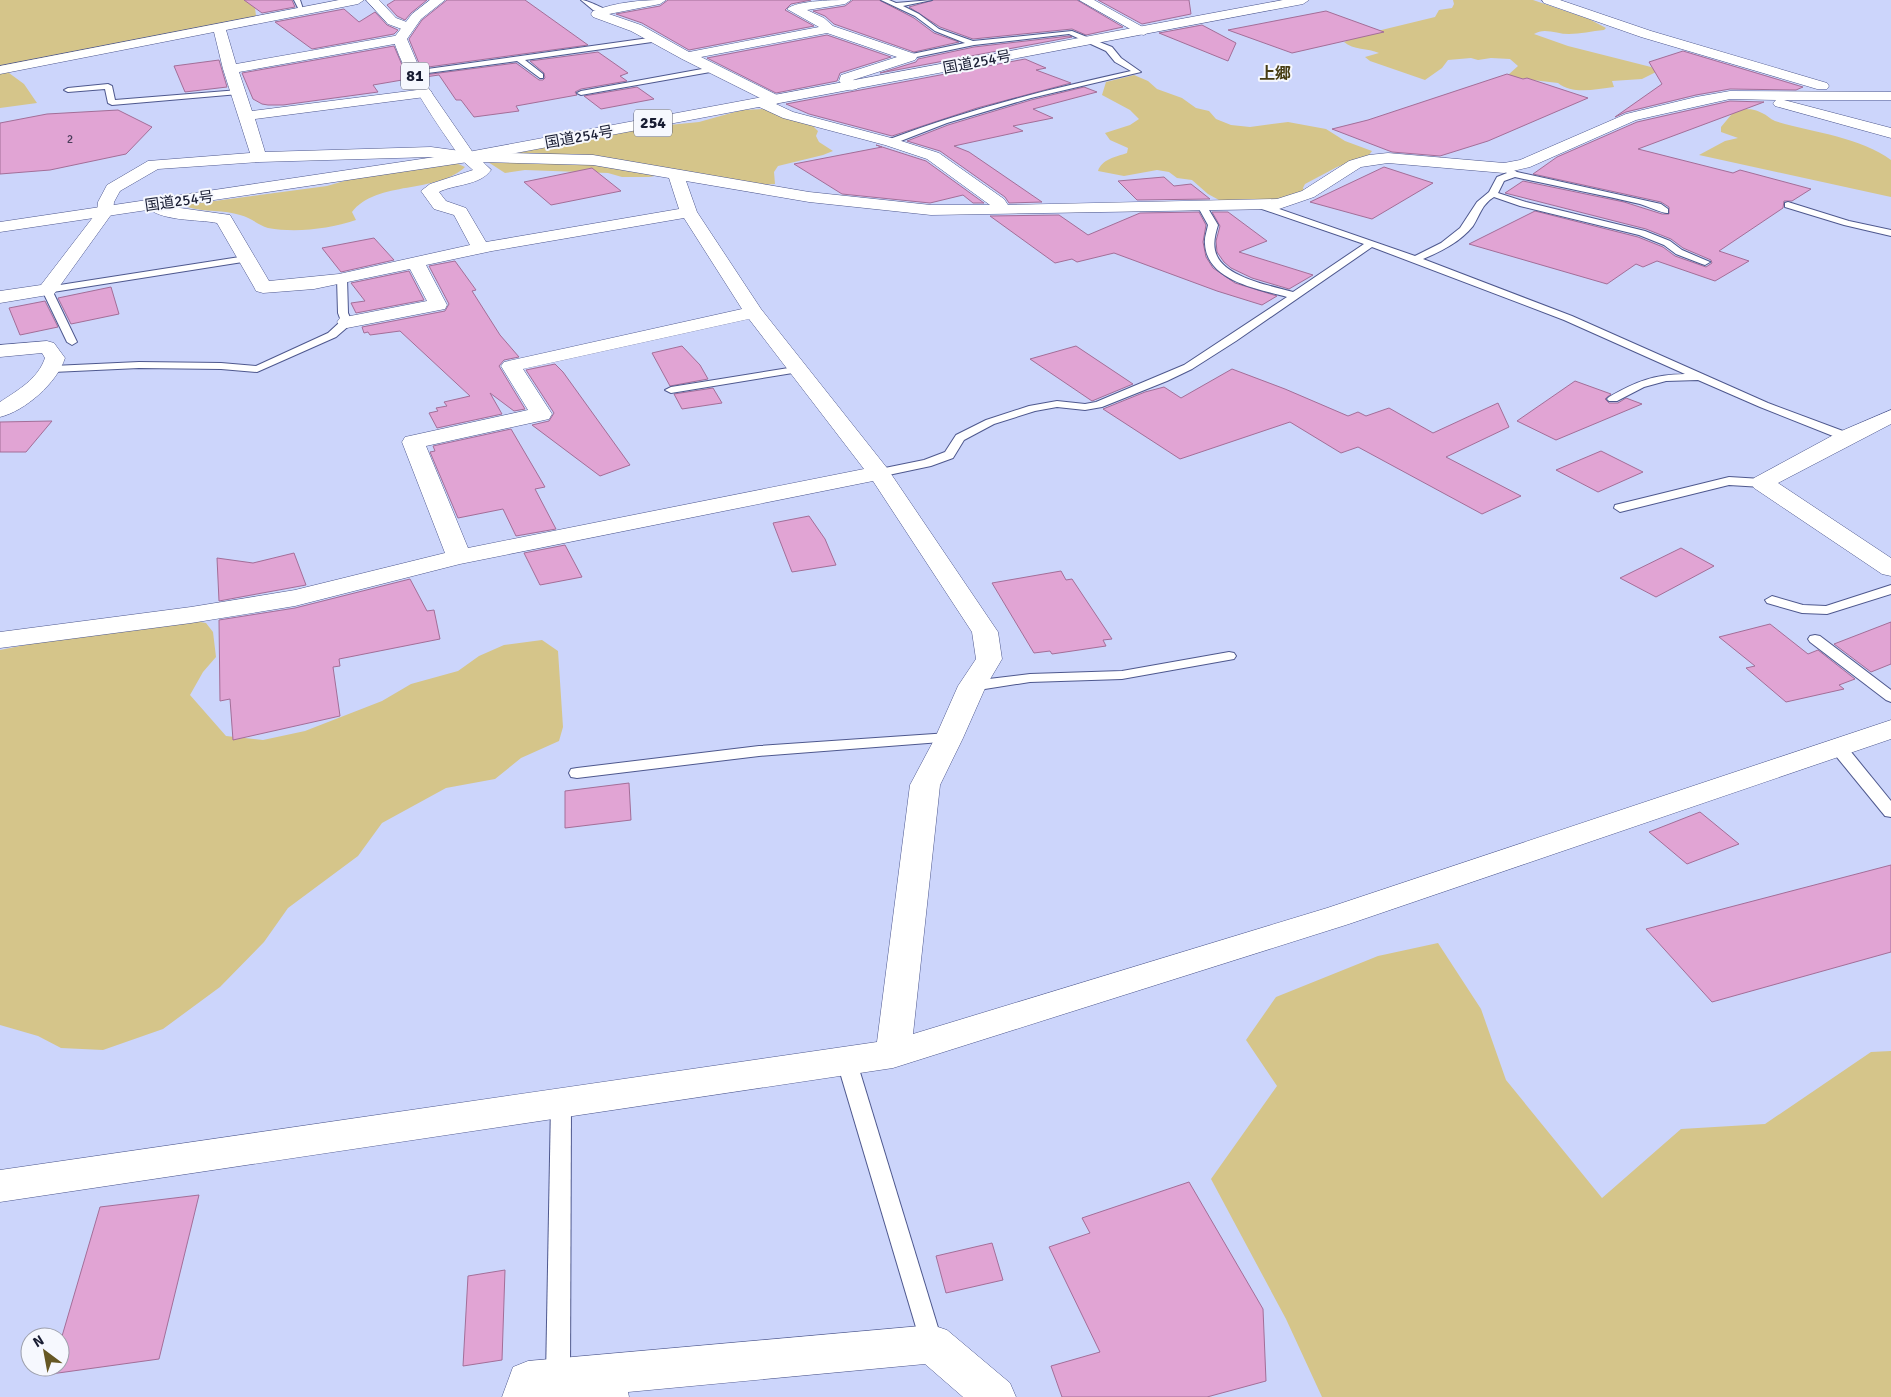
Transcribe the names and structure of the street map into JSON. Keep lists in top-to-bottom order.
{
  "streets": {
    "main road": ["国道254号", "81", "254"]
  },
  "crossings": [
    ["国道254号", "81"]
  ],
  "districts": ["上郷"],
  "house_numbers": ["2"],
  "north": "top left"
}
